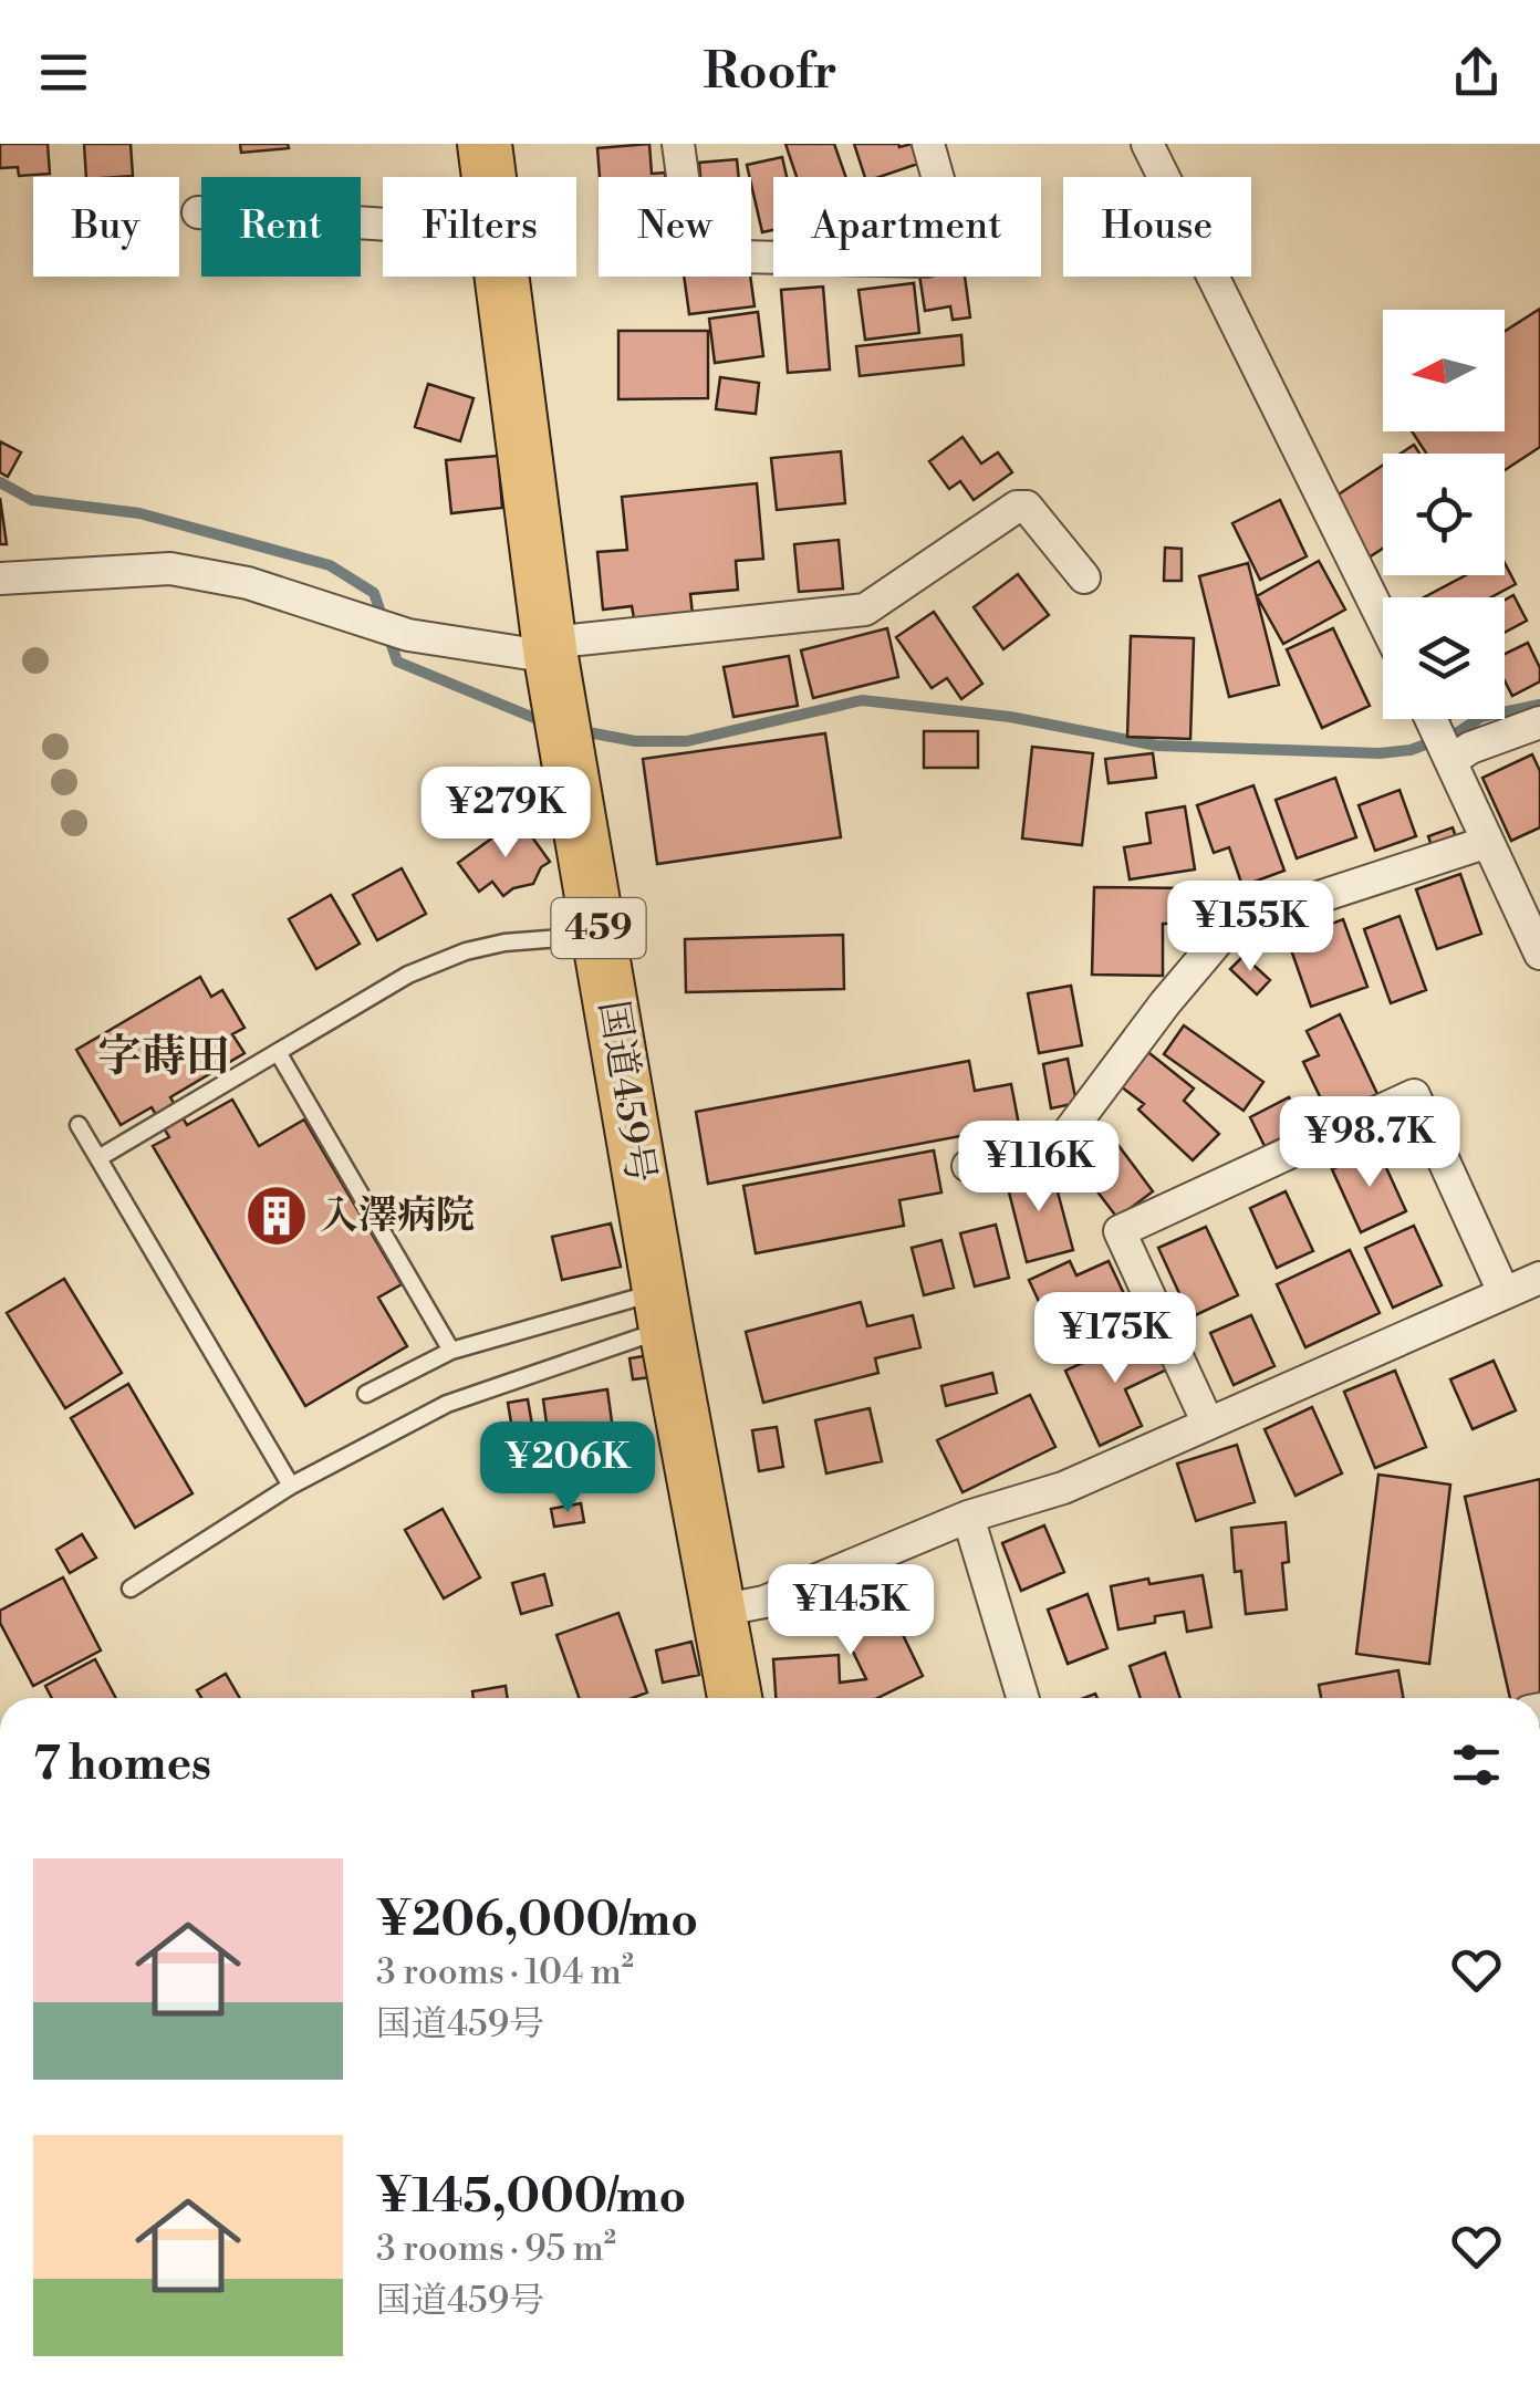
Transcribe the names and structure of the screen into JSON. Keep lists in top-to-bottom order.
{
  "streets": {
    "highway": ["459", "国道459号"]
  },
  "districts": ["字蒔田"],
  "places": {
    "building": ["入澤病院"]
  },
  "north": "left",
  "page": {
    "header": "Roofr",
    "chip": [
      "Buy",
      "Rent",
      "Filters",
      "New",
      "Apartment",
      "House"
    ],
    "price": [
      "¥279K",
      "¥155K",
      "¥98.7K",
      "¥116K",
      "¥175K",
      "¥206K",
      "¥145K"
    ],
    "heading": "7 homes",
    "list": [
      {
        "name": "¥206,000/mo",
        "note": "3 rooms · 104 m² · 国道459号"
      },
      {
        "name": "¥145,000/mo",
        "note": "3 rooms · 95 m² · 国道459号"
      }
    ]
  }
}
